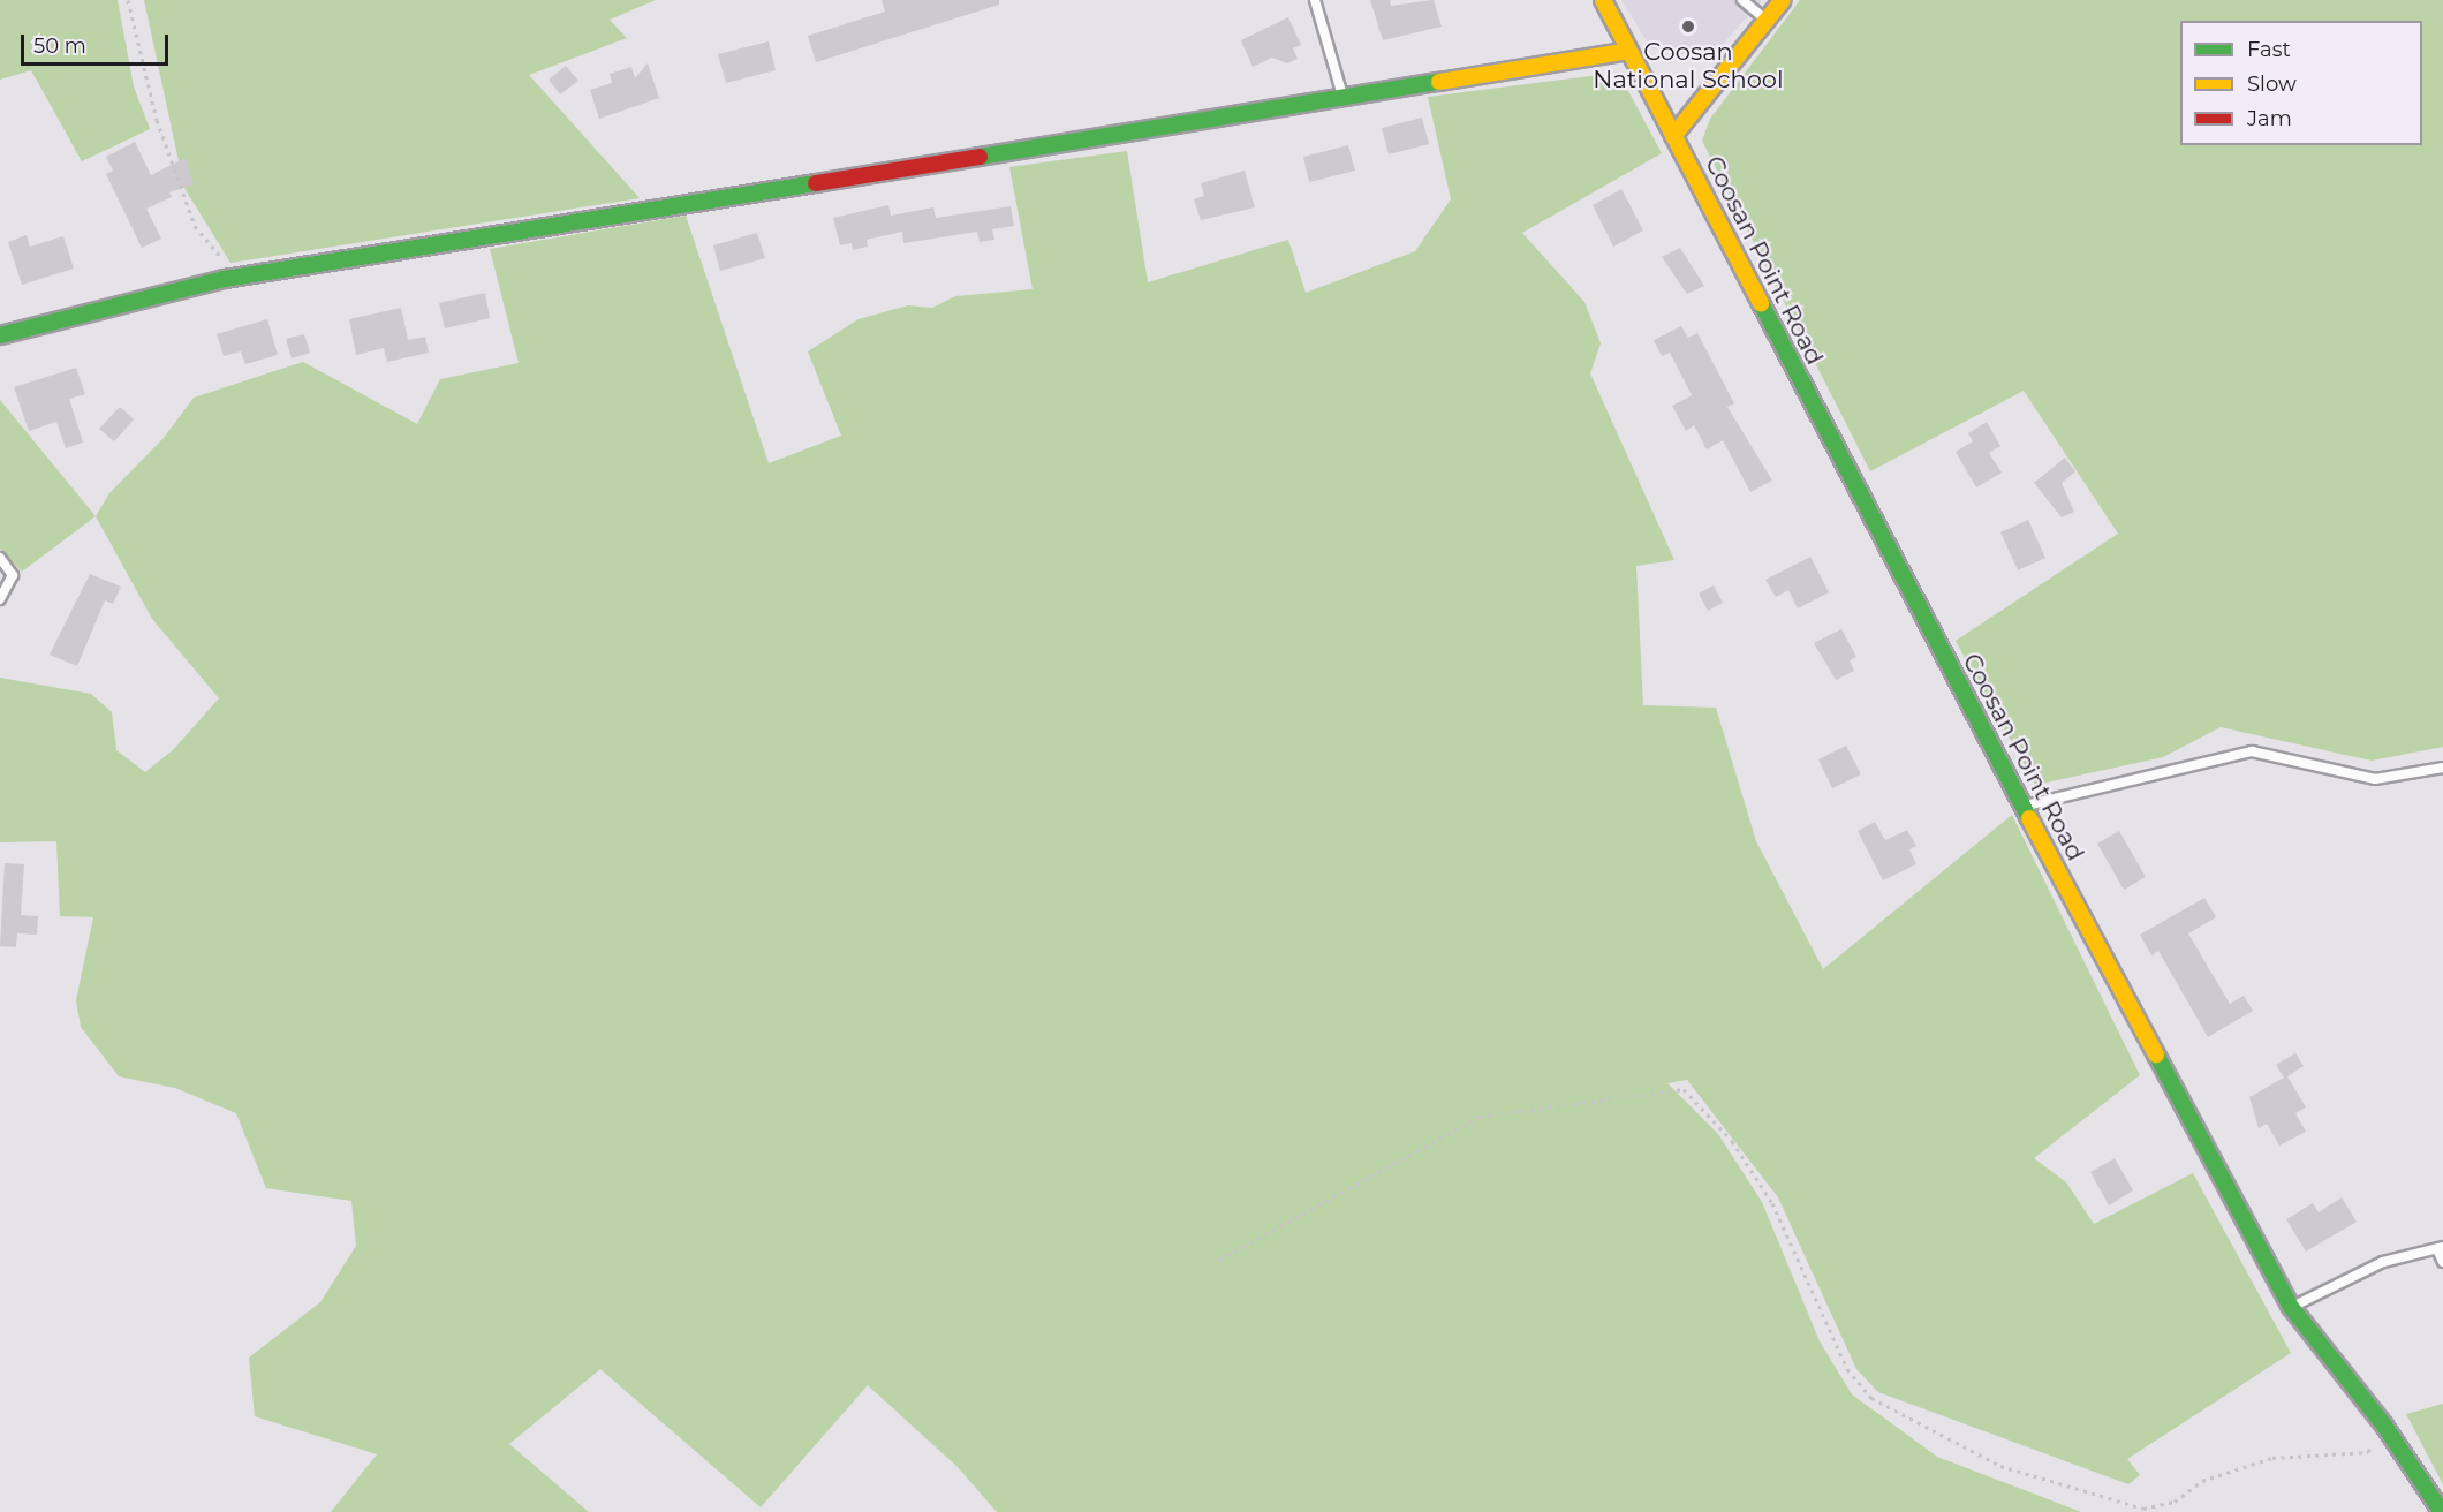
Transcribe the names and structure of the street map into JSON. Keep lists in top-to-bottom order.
{
  "streets": {
    "street": ["Coosan Point Road"]
  },
  "places": ["Coosan National School"],
  "legend": ["Fast", "Slow", "Jam"],
  "scale_bar": "50 m"
}
